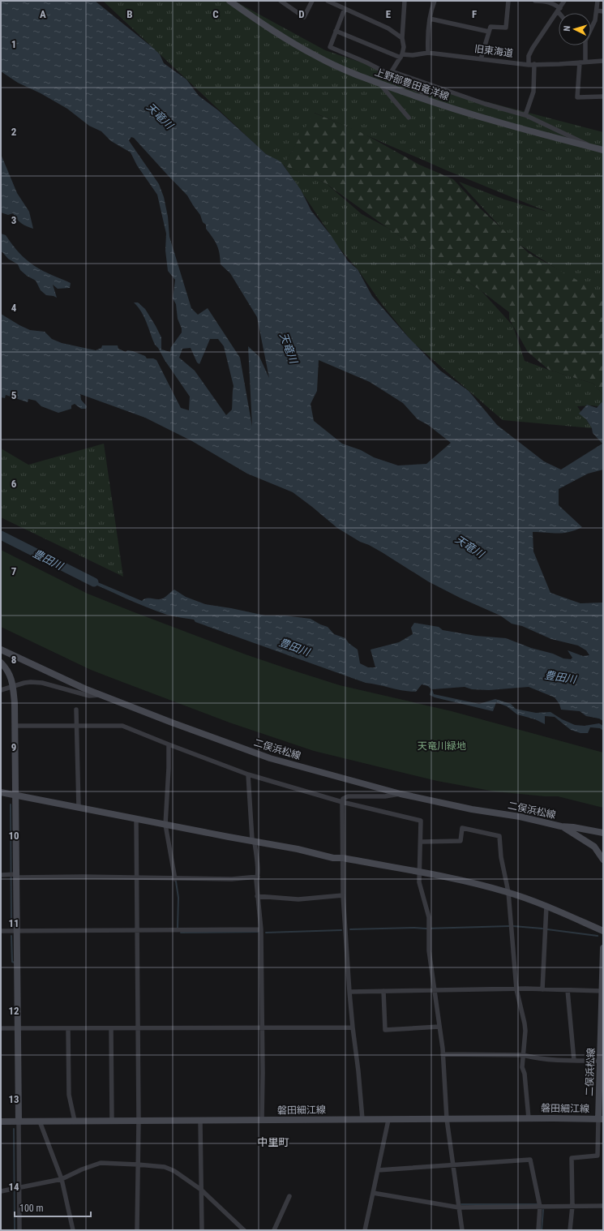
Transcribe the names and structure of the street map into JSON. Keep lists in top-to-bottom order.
{
  "streets": {
    "main road": ["上野部豊田竜洋線", "二俣浜松線", "磐田細江線"],
    "street": ["旧東海道"]
  },
  "crossings": [
    ["二俣浜松線", "磐田細江線"]
  ],
  "districts": ["中里町"],
  "water": ["天竜川", "豊田川"],
  "parks": ["天竜川緑地"],
  "scale_bar": "100 m",
  "north": "left",
  "grid": {
    "columns": [
      "A",
      "B",
      "C",
      "D",
      "E",
      "F"
    ],
    "rows": [
      "1",
      "2",
      "3",
      "4",
      "5",
      "6",
      "7",
      "8",
      "9",
      "10",
      "11",
      "12",
      "13",
      "14"
    ]
  }
}
